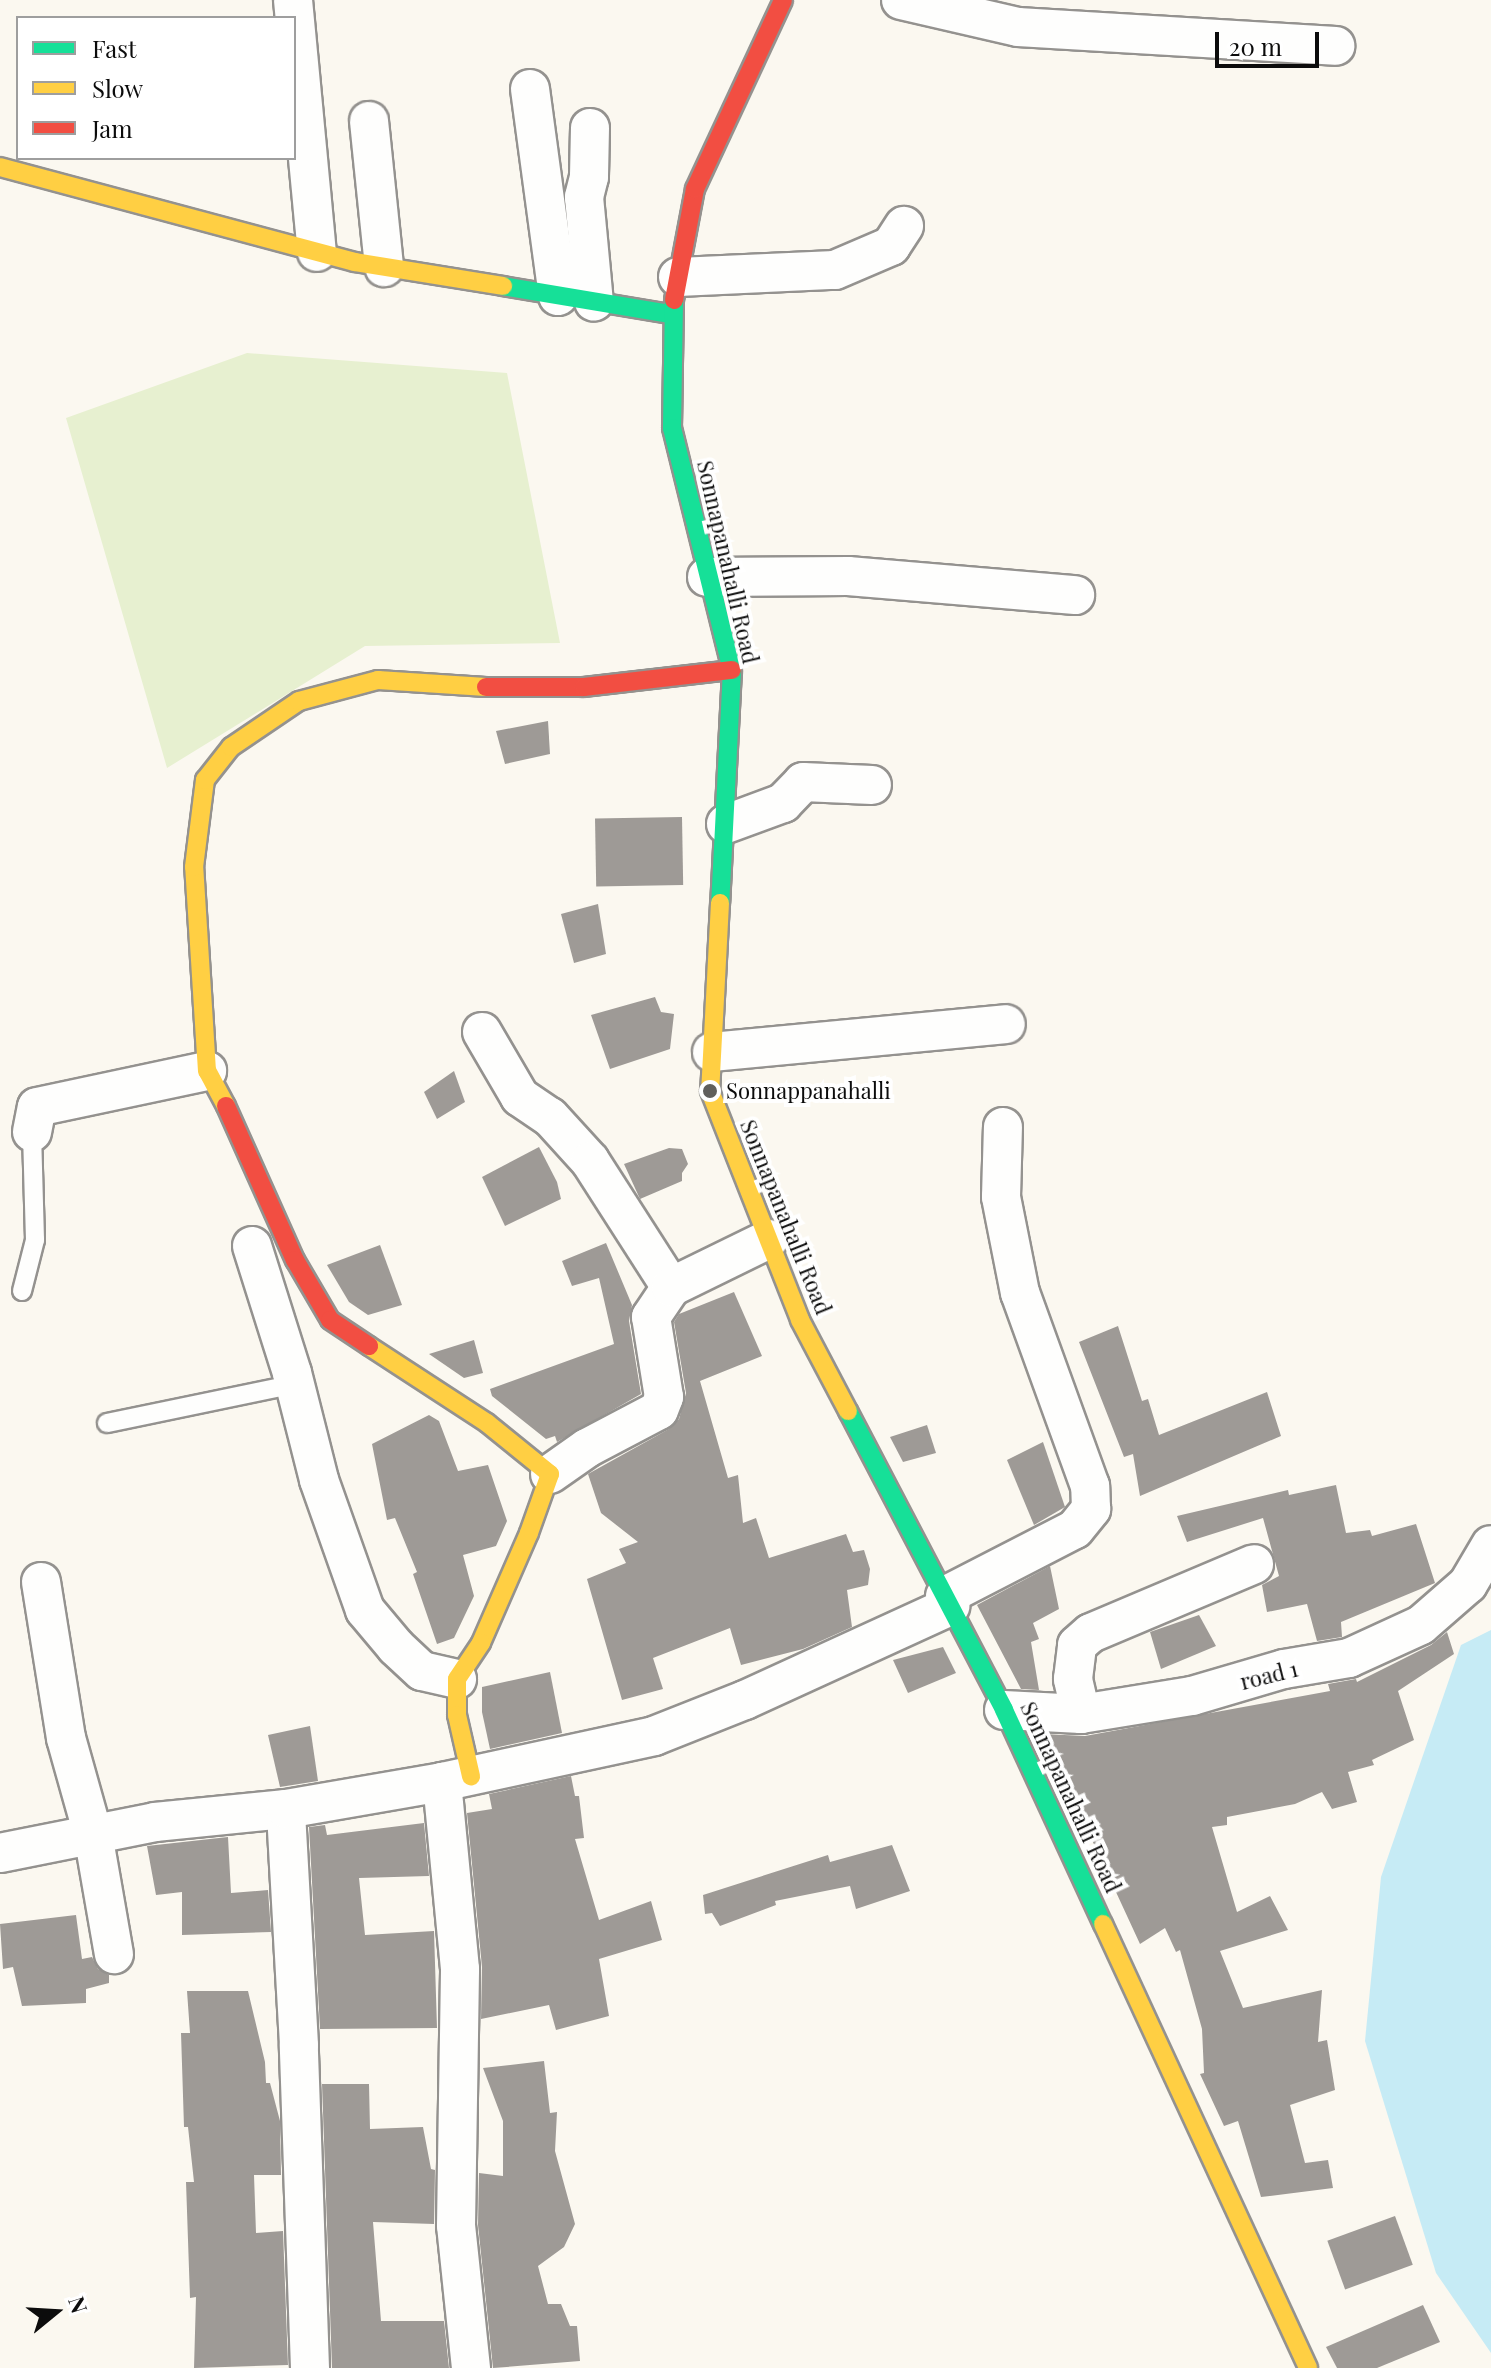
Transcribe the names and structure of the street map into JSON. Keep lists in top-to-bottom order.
{
  "streets": {
    "street": ["Sonnapanahalli Road", "road 1"]
  },
  "crossings": [
    ["Sonnapanahalli Road", "road 1"]
  ],
  "places": ["Sonnappanahalli"],
  "legend": ["Fast", "Slow", "Jam"],
  "scale_bar": "20 m",
  "north": "right"
}
